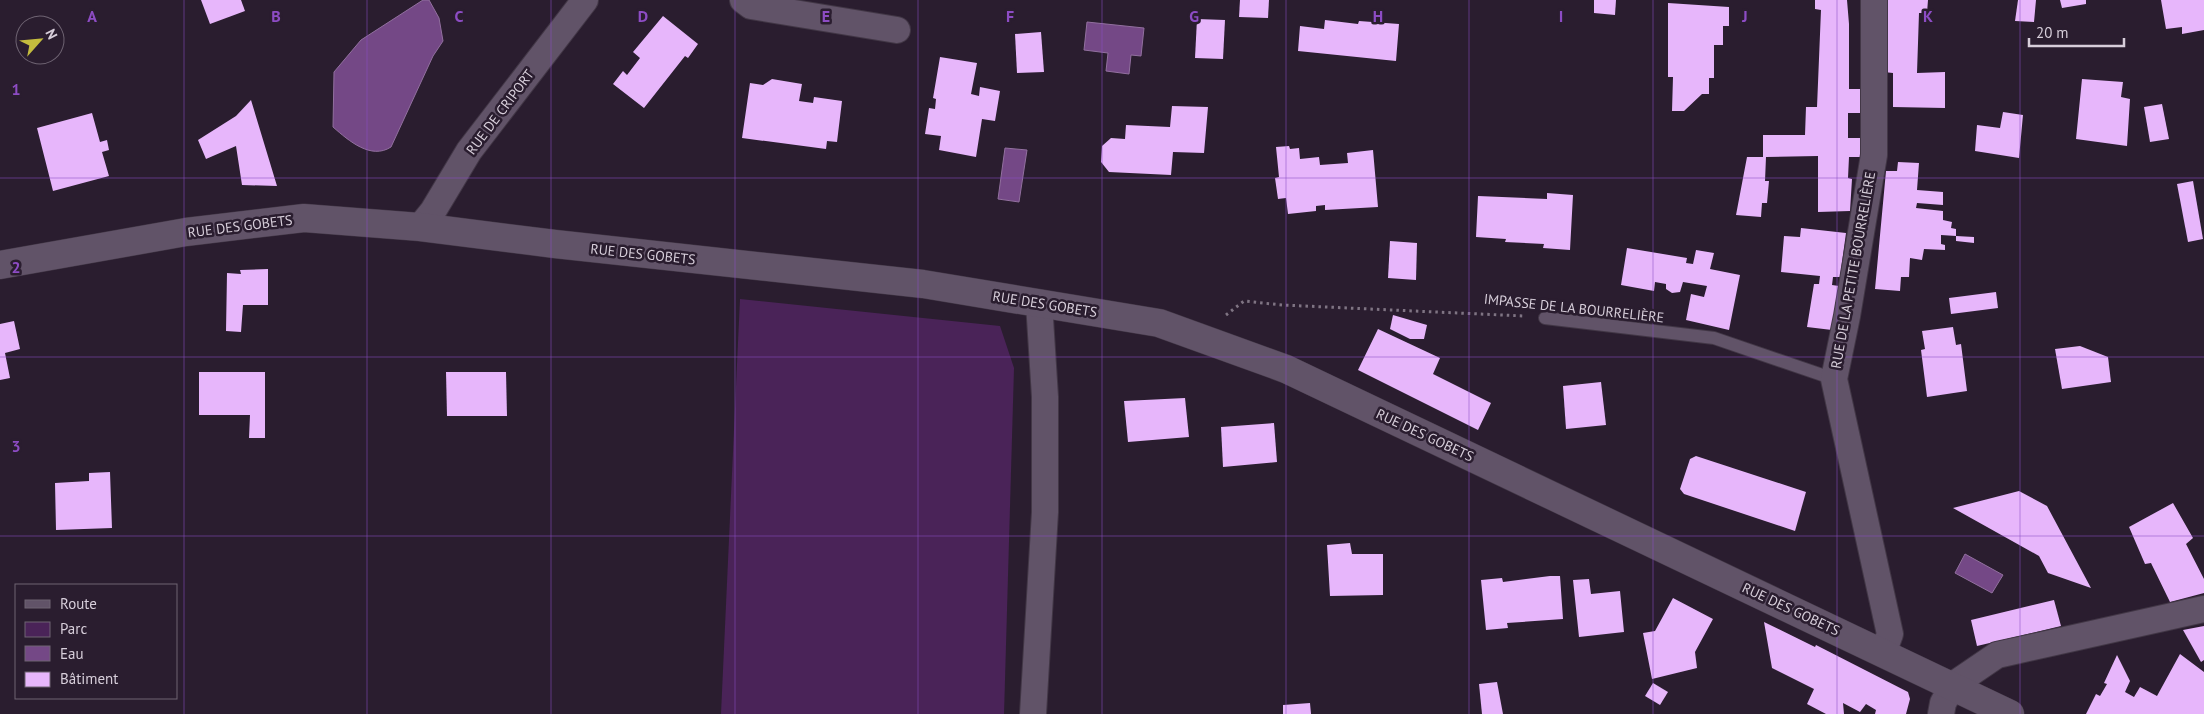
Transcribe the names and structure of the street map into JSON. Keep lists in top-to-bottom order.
{
  "streets": {
    "main road": ["RUE DES GOBETS"],
    "street": ["RUE DE CRIPORT", "RUE DE LA PETITE BOURRELIÈRE"],
    "lane": ["IMPASSE DE LA BOURRELIÈRE"]
  },
  "crossings": [
    ["RUE DE CRIPORT", "RUE DES GOBETS"],
    ["RUE DES GOBETS", "RUE DE LA PETITE BOURRELIÈRE"],
    ["RUE DES GOBETS", "IMPASSE DE LA BOURRELIÈRE"],
    ["RUE DE LA PETITE BOURRELIÈRE", "IMPASSE DE LA BOURRELIÈRE"]
  ],
  "legend": [
    "Route",
    "Parc",
    "Eau",
    "Bâtiment"
  ],
  "scale_bar": "20 m",
  "north": "top right",
  "grid": {
    "columns": [
      "A",
      "B",
      "C",
      "D",
      "E",
      "F",
      "G",
      "H",
      "I",
      "J",
      "K"
    ],
    "rows": ["1", "2", "3"]
  }
}
